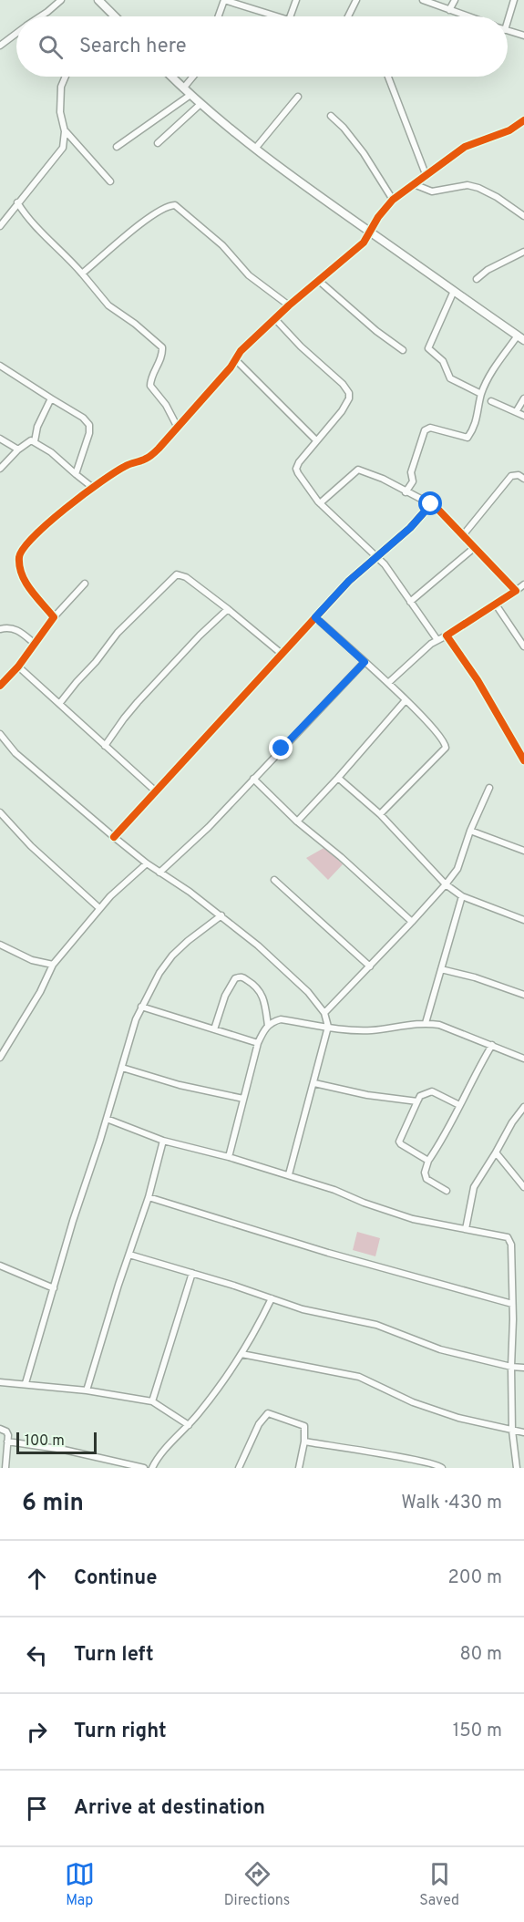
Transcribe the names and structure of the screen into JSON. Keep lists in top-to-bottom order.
{
  "scale_bar": "100 m",
  "page": {
    "search": "Search here",
    "scale": "100 m",
    "heading": ["6 min", "Walk · 430 m"],
    "list": [
      ["Continue", "200 m"],
      ["Turn left", "80 m"],
      ["Turn right", "150 m"],
      "Arrive at destination"
    ],
    "nav": ["Map", "Directions", "Saved"]
  }
}
